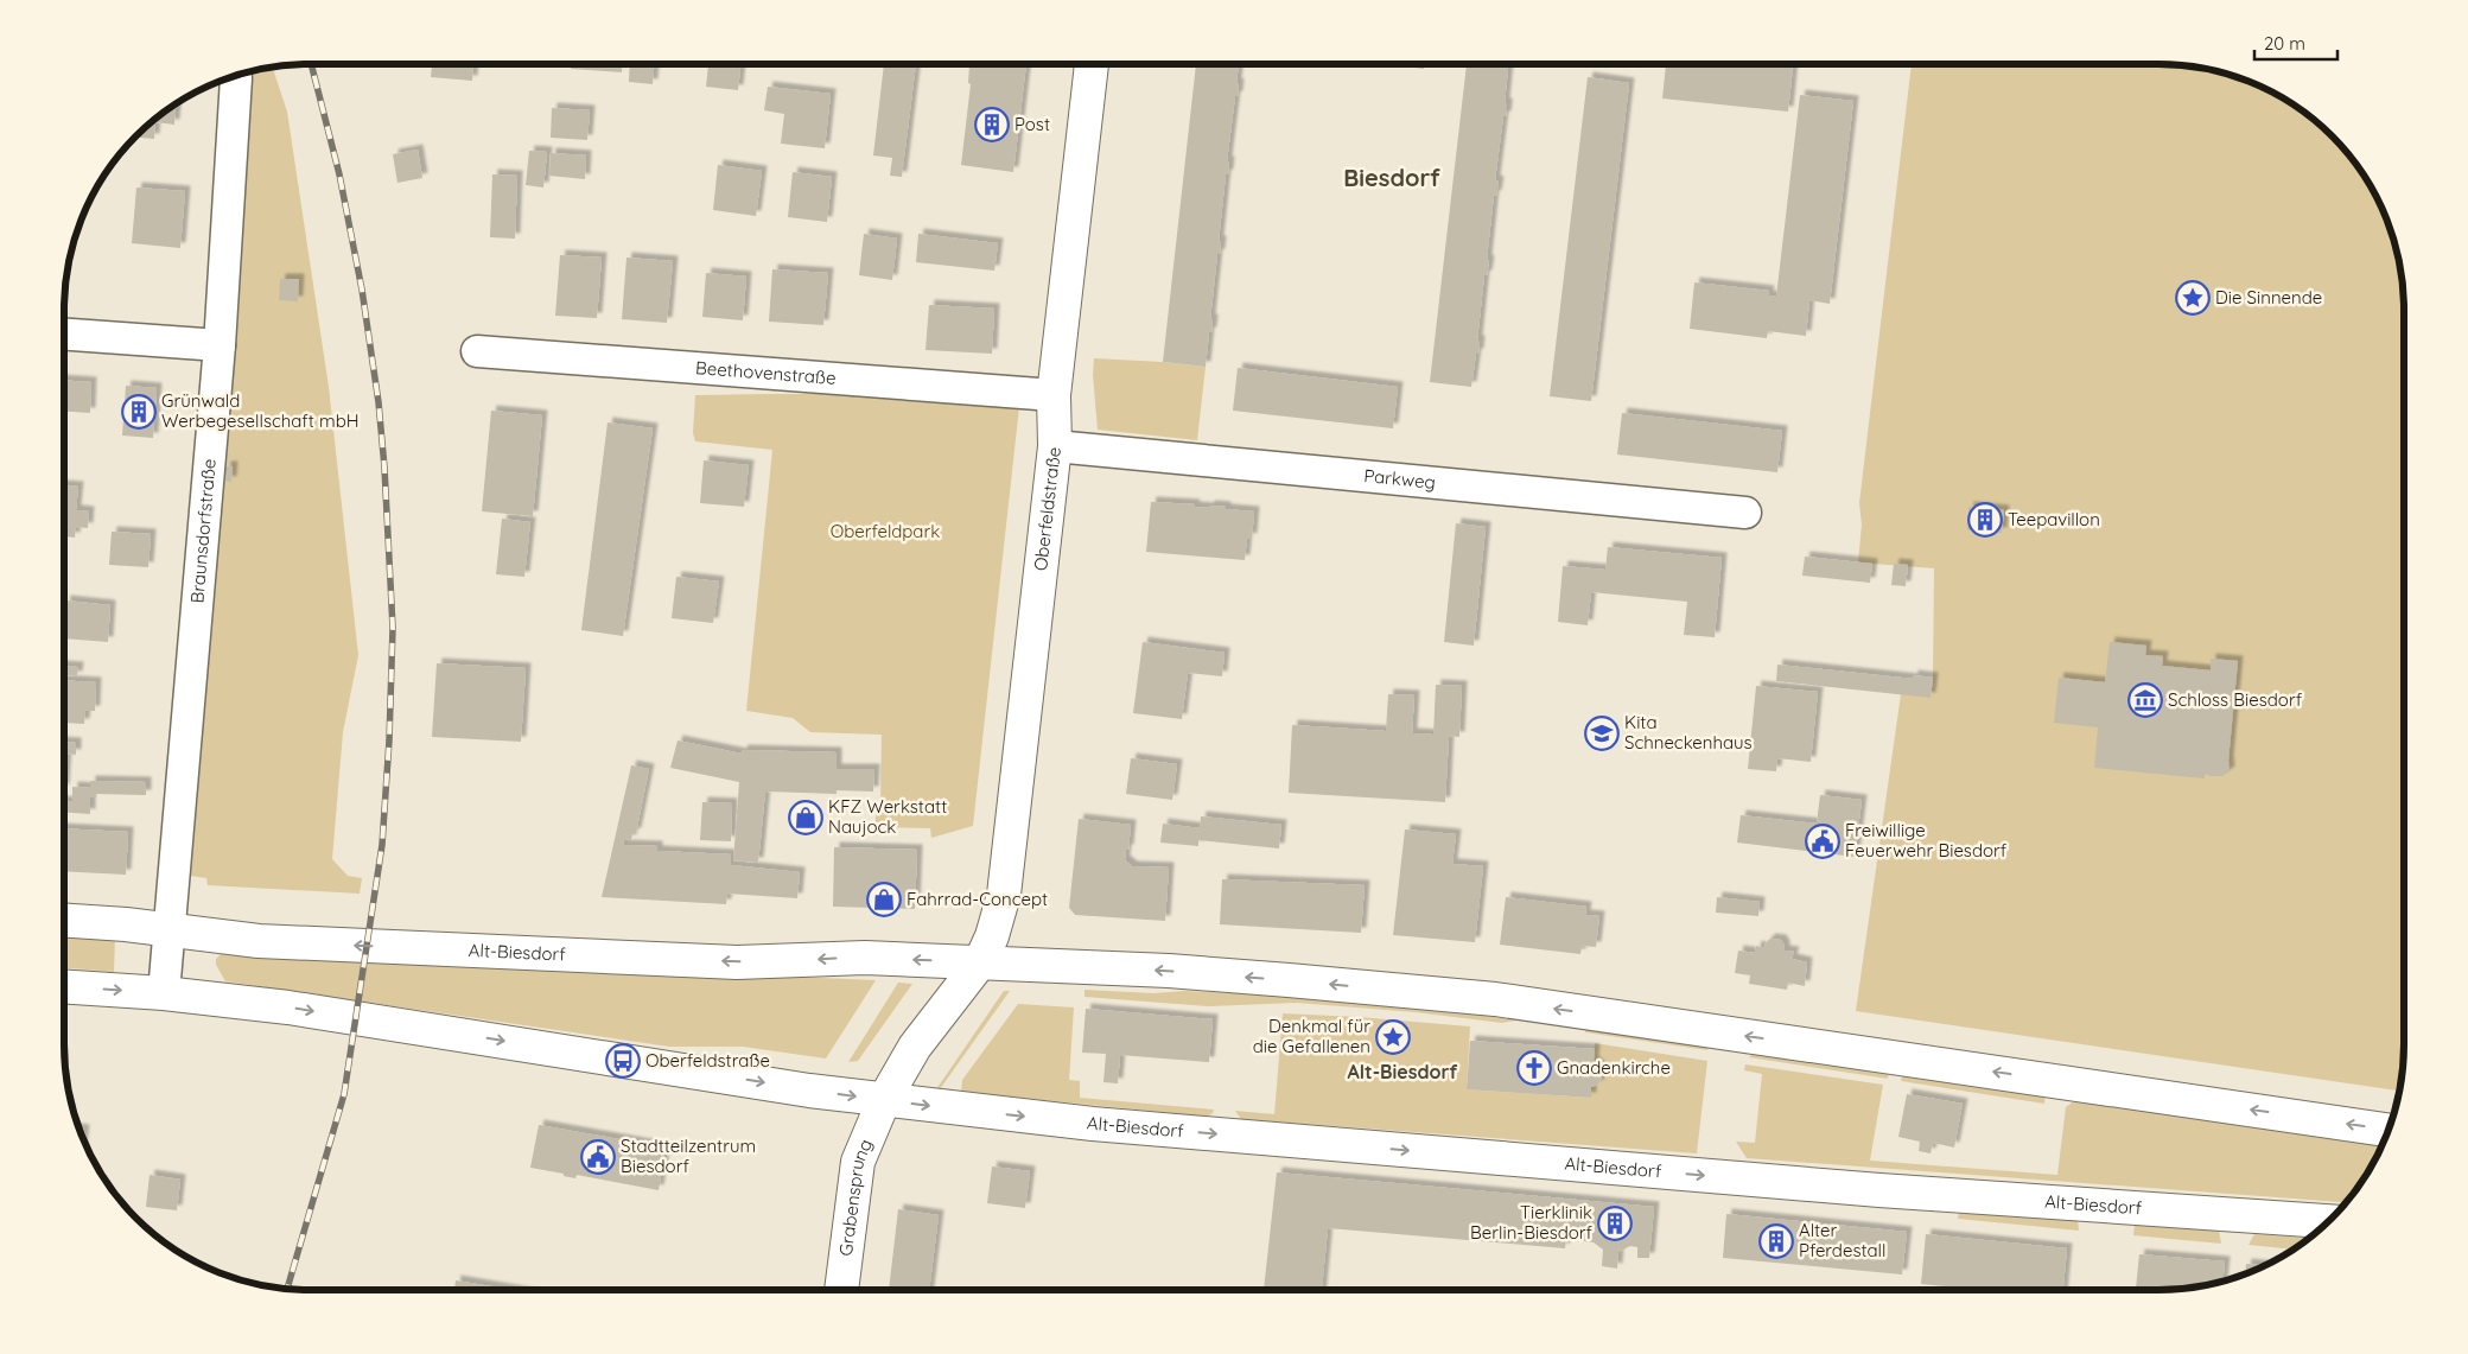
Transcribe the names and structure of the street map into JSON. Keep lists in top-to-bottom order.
{
  "streets": {
    "main road": ["Oberfeldstraße", "Alt-Biesdorf", "Grabensprung"],
    "street": ["Beethovenstraße", "Parkweg", "Braunsdorfstraße"]
  },
  "crossings": [
    ["Beethovenstraße", "Oberfeldstraße"],
    ["Parkweg", "Oberfeldstraße"],
    ["Oberfeldstraße", "Alt-Biesdorf"],
    ["Braunsdorfstraße", "Alt-Biesdorf"],
    ["Alt-Biesdorf", "Grabensprung"]
  ],
  "districts": ["Biesdorf", "Alt-Biesdorf"],
  "parks": ["Oberfeldpark"],
  "places": {
    "building": [
      "Post",
      "Grünwald Werbegesellschaft mbH",
      "Teepavillon",
      "Tierklinik Berlin-Biesdorf",
      "Alter Pferdestall"
    ],
    "place": ["Die Sinnende", "Denkmal für die Gefallenen"],
    "museum": ["Schloss Biesdorf"],
    "school or university": ["Kita Schneckenhaus"],
    "shop": ["KFZ Werkstatt Naujock", "Fahrrad-Concept"],
    "public building": ["Freiwillige Feuerwehr Biesdorf", "Stadtteilzentrum Biesdorf"],
    "bus stop": ["Oberfeldstraße"],
    "church": ["Gnadenkirche"]
  },
  "scale_bar": "20 m"
}
